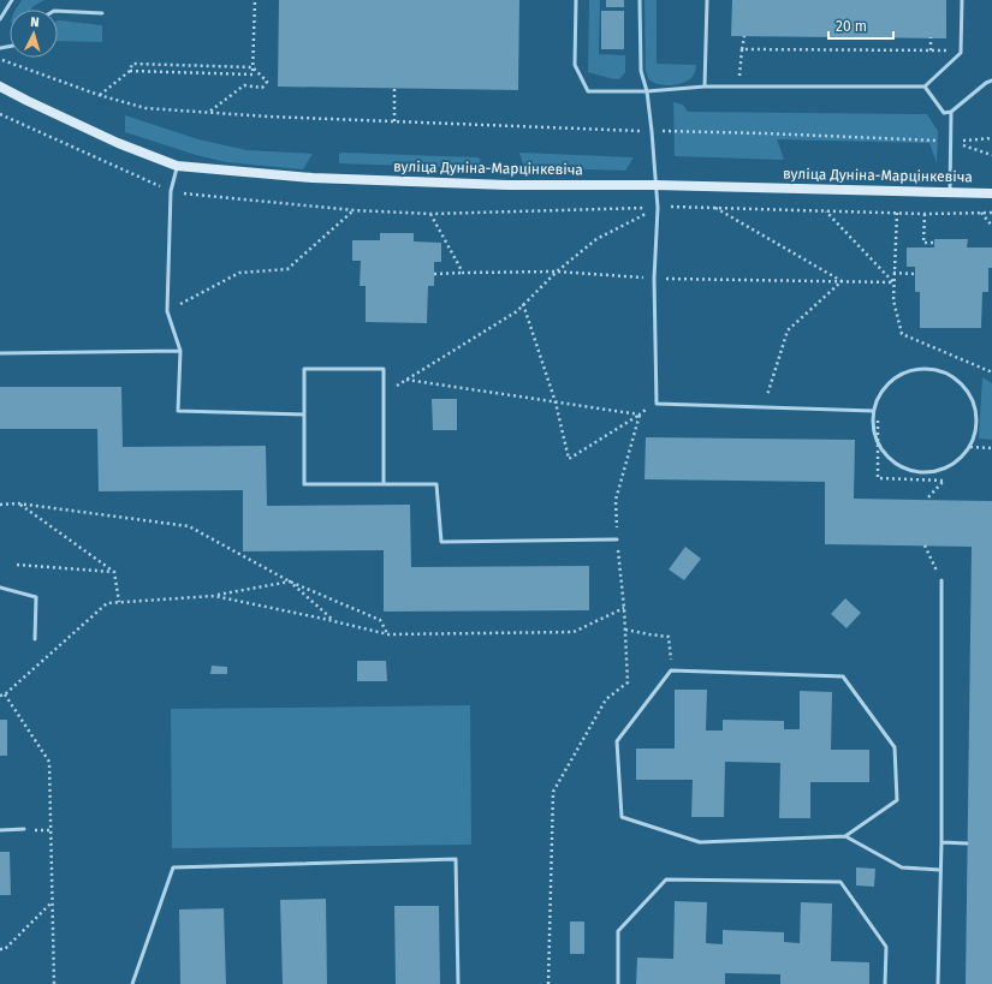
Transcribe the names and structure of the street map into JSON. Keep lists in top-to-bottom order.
{
  "streets": {
    "street": ["вуліца Дуніна-Марцінкевіча"]
  },
  "scale_bar": "20 m",
  "north": "top"
}
